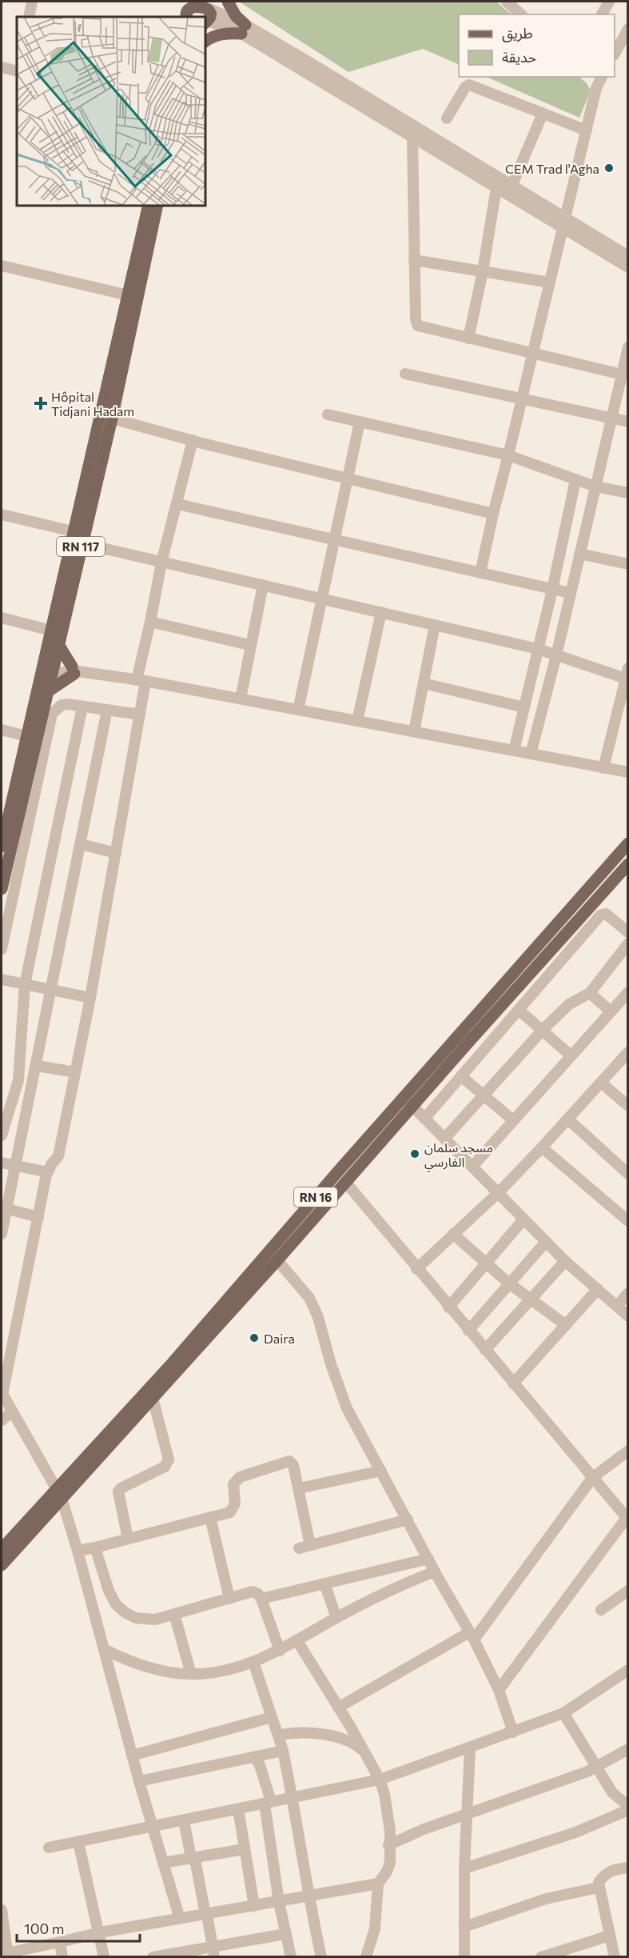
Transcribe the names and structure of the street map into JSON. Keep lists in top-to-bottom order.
{
  "streets": {
    "main road": ["RN 117", "RN 16"]
  },
  "places": {
    "other": ["CEM Trad l'Agha", "مسجد سلمان الفارسي", "Daira"],
    "health": ["Hôpital Tidjani Hadam"]
  },
  "legend": ["طريق", "حديقة"],
  "scale_bar": "100 m"
}
